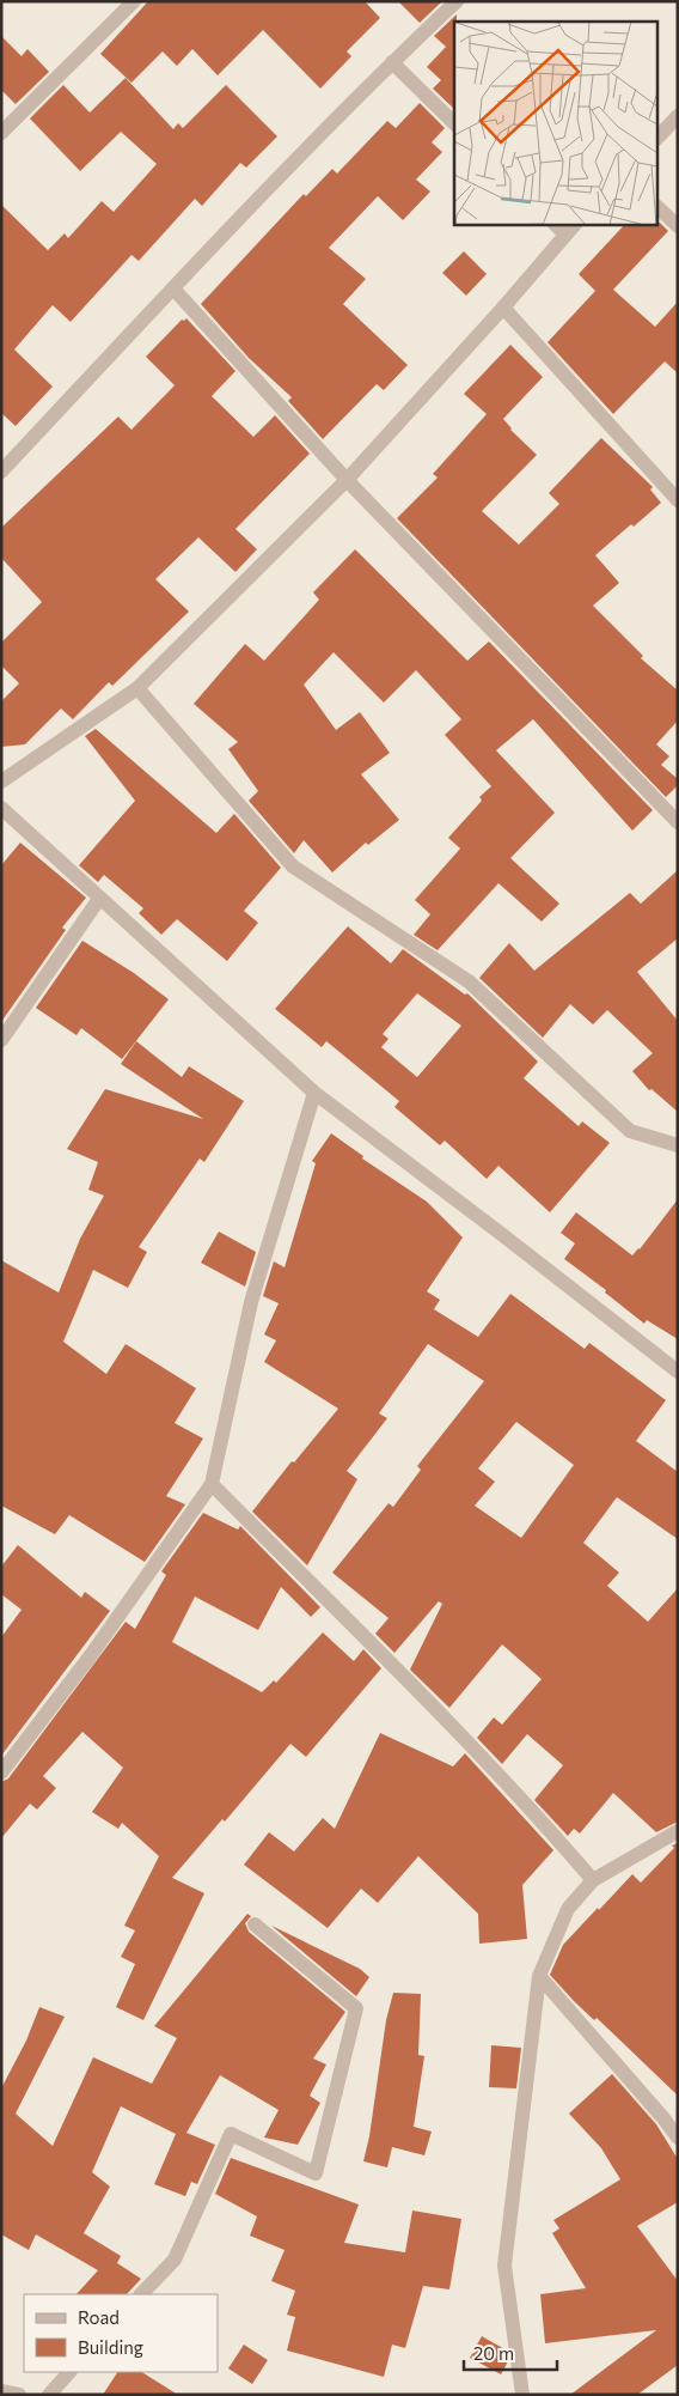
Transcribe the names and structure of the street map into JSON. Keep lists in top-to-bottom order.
{
  "legend": ["Road", "Building"],
  "scale_bar": "20 m"
}
